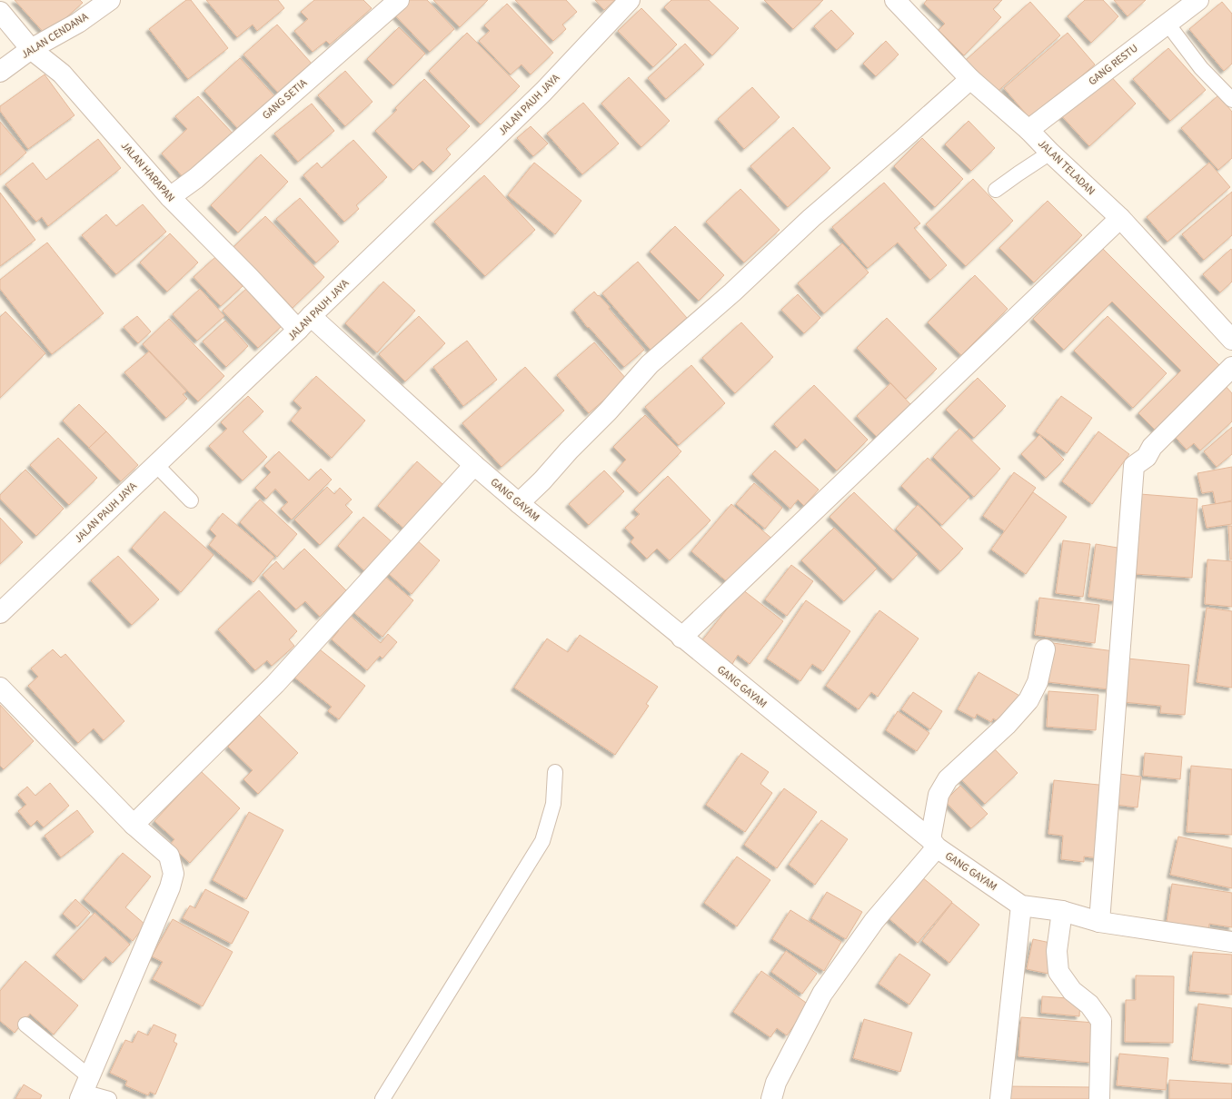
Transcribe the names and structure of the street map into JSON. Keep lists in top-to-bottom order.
{
  "streets": {
    "street": [
      "JALAN CENDANA",
      "GANG RESTU",
      "GANG SETIA",
      "JALAN PAUH JAYA",
      "JALAN TELADAN",
      "JALAN HARAPAN",
      "GANG GAYAM"
    ]
  },
  "crossings": [
    ["JALAN CENDANA", "JALAN HARAPAN"],
    ["GANG RESTU", "JALAN TELADAN"],
    ["GANG SETIA", "JALAN HARAPAN"],
    ["JALAN PAUH JAYA", "JALAN HARAPAN"],
    ["JALAN PAUH JAYA", "GANG GAYAM"],
    ["JALAN HARAPAN", "GANG GAYAM"]
  ]
}
